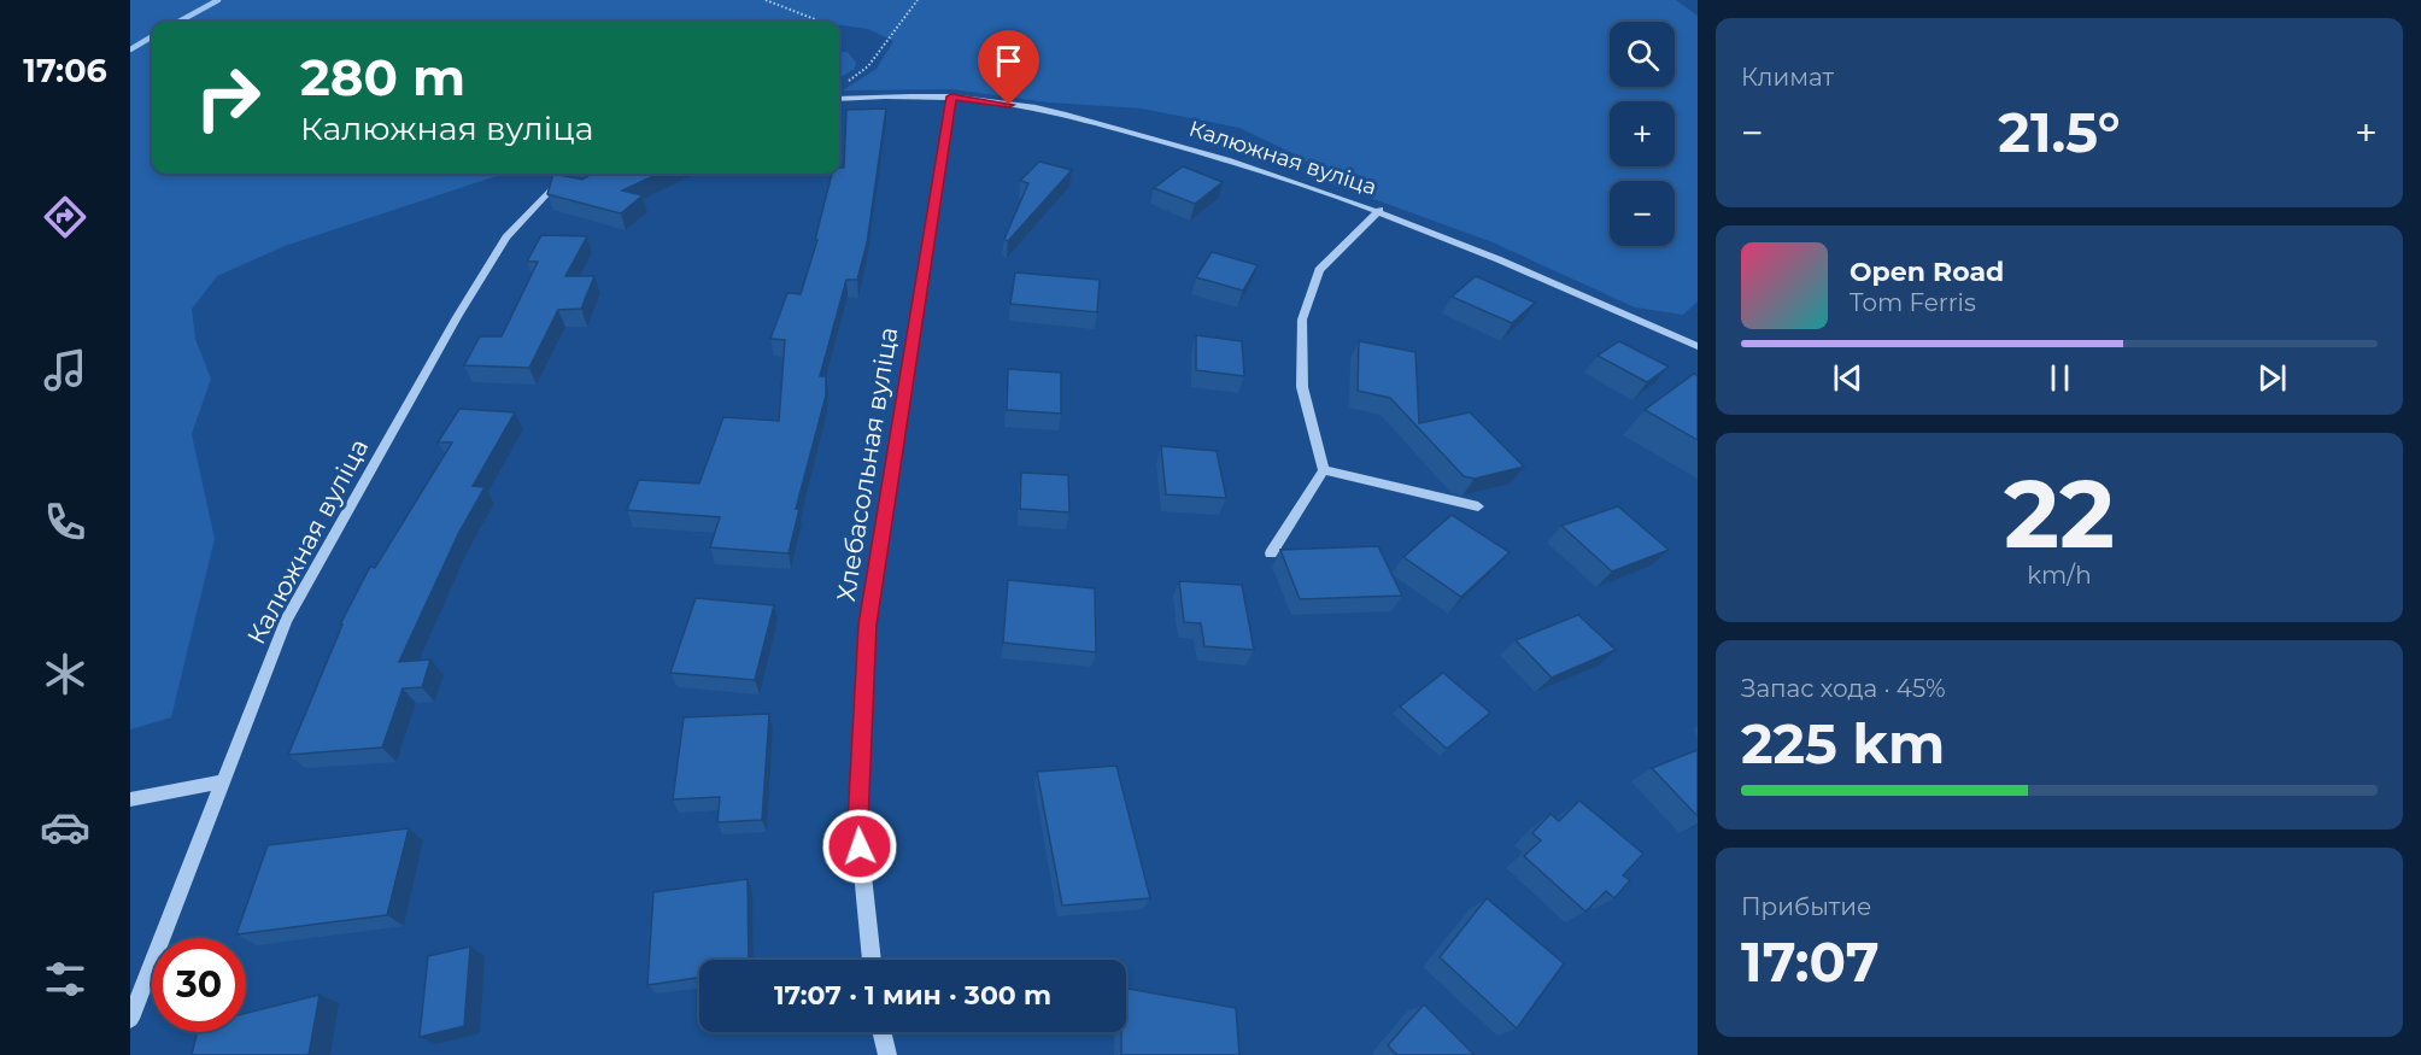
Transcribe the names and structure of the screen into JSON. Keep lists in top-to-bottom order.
{
  "streets": {
    "street": ["Калюжная вуліца", "Хлебасольная вуліца"]
  },
  "crossings": [
    ["Калюжная вуліца", "Хлебасольная вуліца"]
  ],
  "page": {
    "tabs": "17:06",
    "tile": [
      "Климат",
      ["22", "km/h"],
      ["Запас хода · 45%", "225 km"],
      ["Прибытие", "17:07"]
    ],
    "map_buttons": ["+", "−"],
    "turn": ["280 m", "Калюжная вуліца"],
    "heat": ["−", "21.5°", "+"],
    "song": ["Open Road", "Tom Ferris"],
    "limit": "30",
    "trip": "17:07 · 1 мин · 300 m"
  }
}
